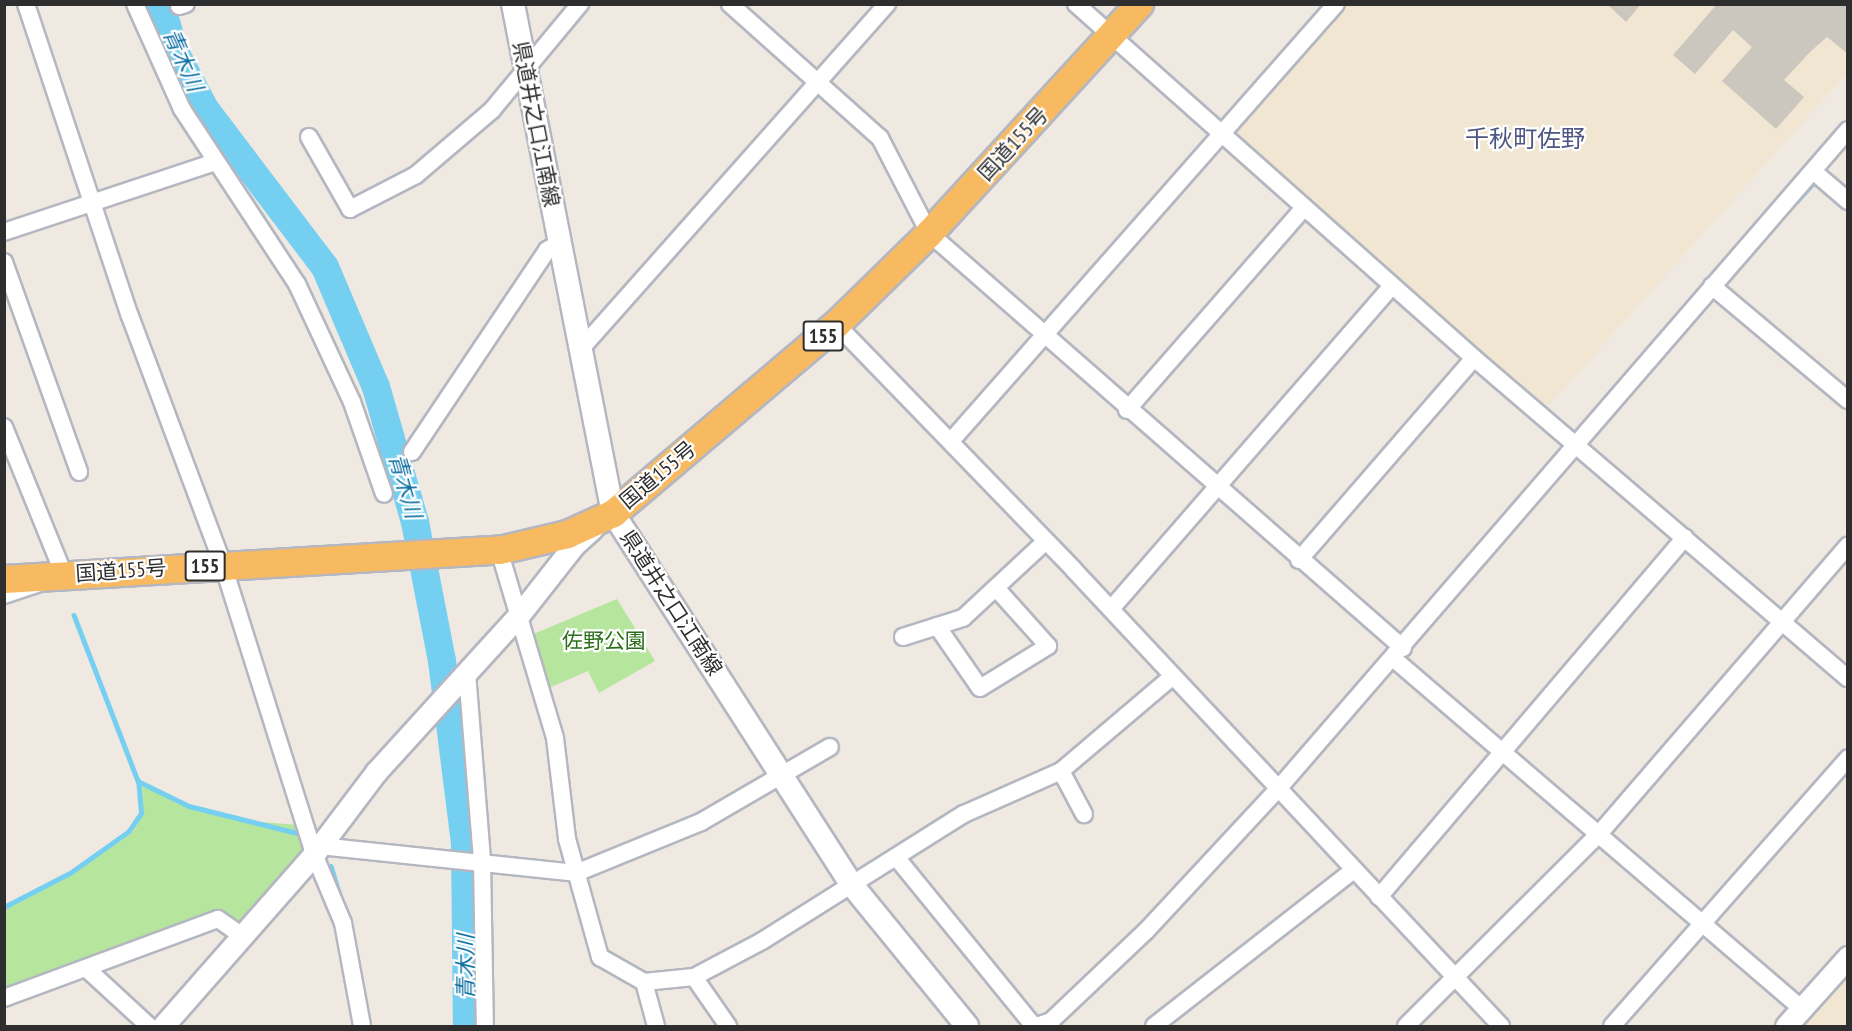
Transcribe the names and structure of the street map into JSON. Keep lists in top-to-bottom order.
{
  "streets": {
    "highway": ["国道155号", "155"],
    "main road": ["県道井之口江南線"]
  },
  "crossings": [
    ["県道井之口江南線", "国道155号"]
  ],
  "districts": ["千秋町佐野"],
  "water": ["青木川"],
  "parks": ["佐野公園"]
}
